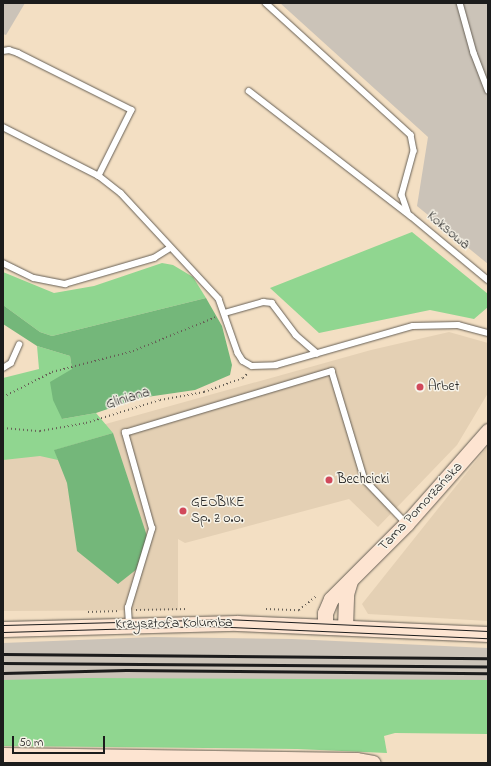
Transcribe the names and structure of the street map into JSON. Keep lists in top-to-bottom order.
{
  "streets": {
    "street": ["Tama Pomorzańska", "Krzysztofa Kolumba"],
    "lane": ["Koksowa"],
    "path": ["Gliniana"]
  },
  "crossings": [
    ["Tama Pomorzańska", "Krzysztofa Kolumba"]
  ],
  "places": ["Arbet", "Bechcicki", "GEOBIKE Sp. z o.o."],
  "scale_bar": "50 m"
}
